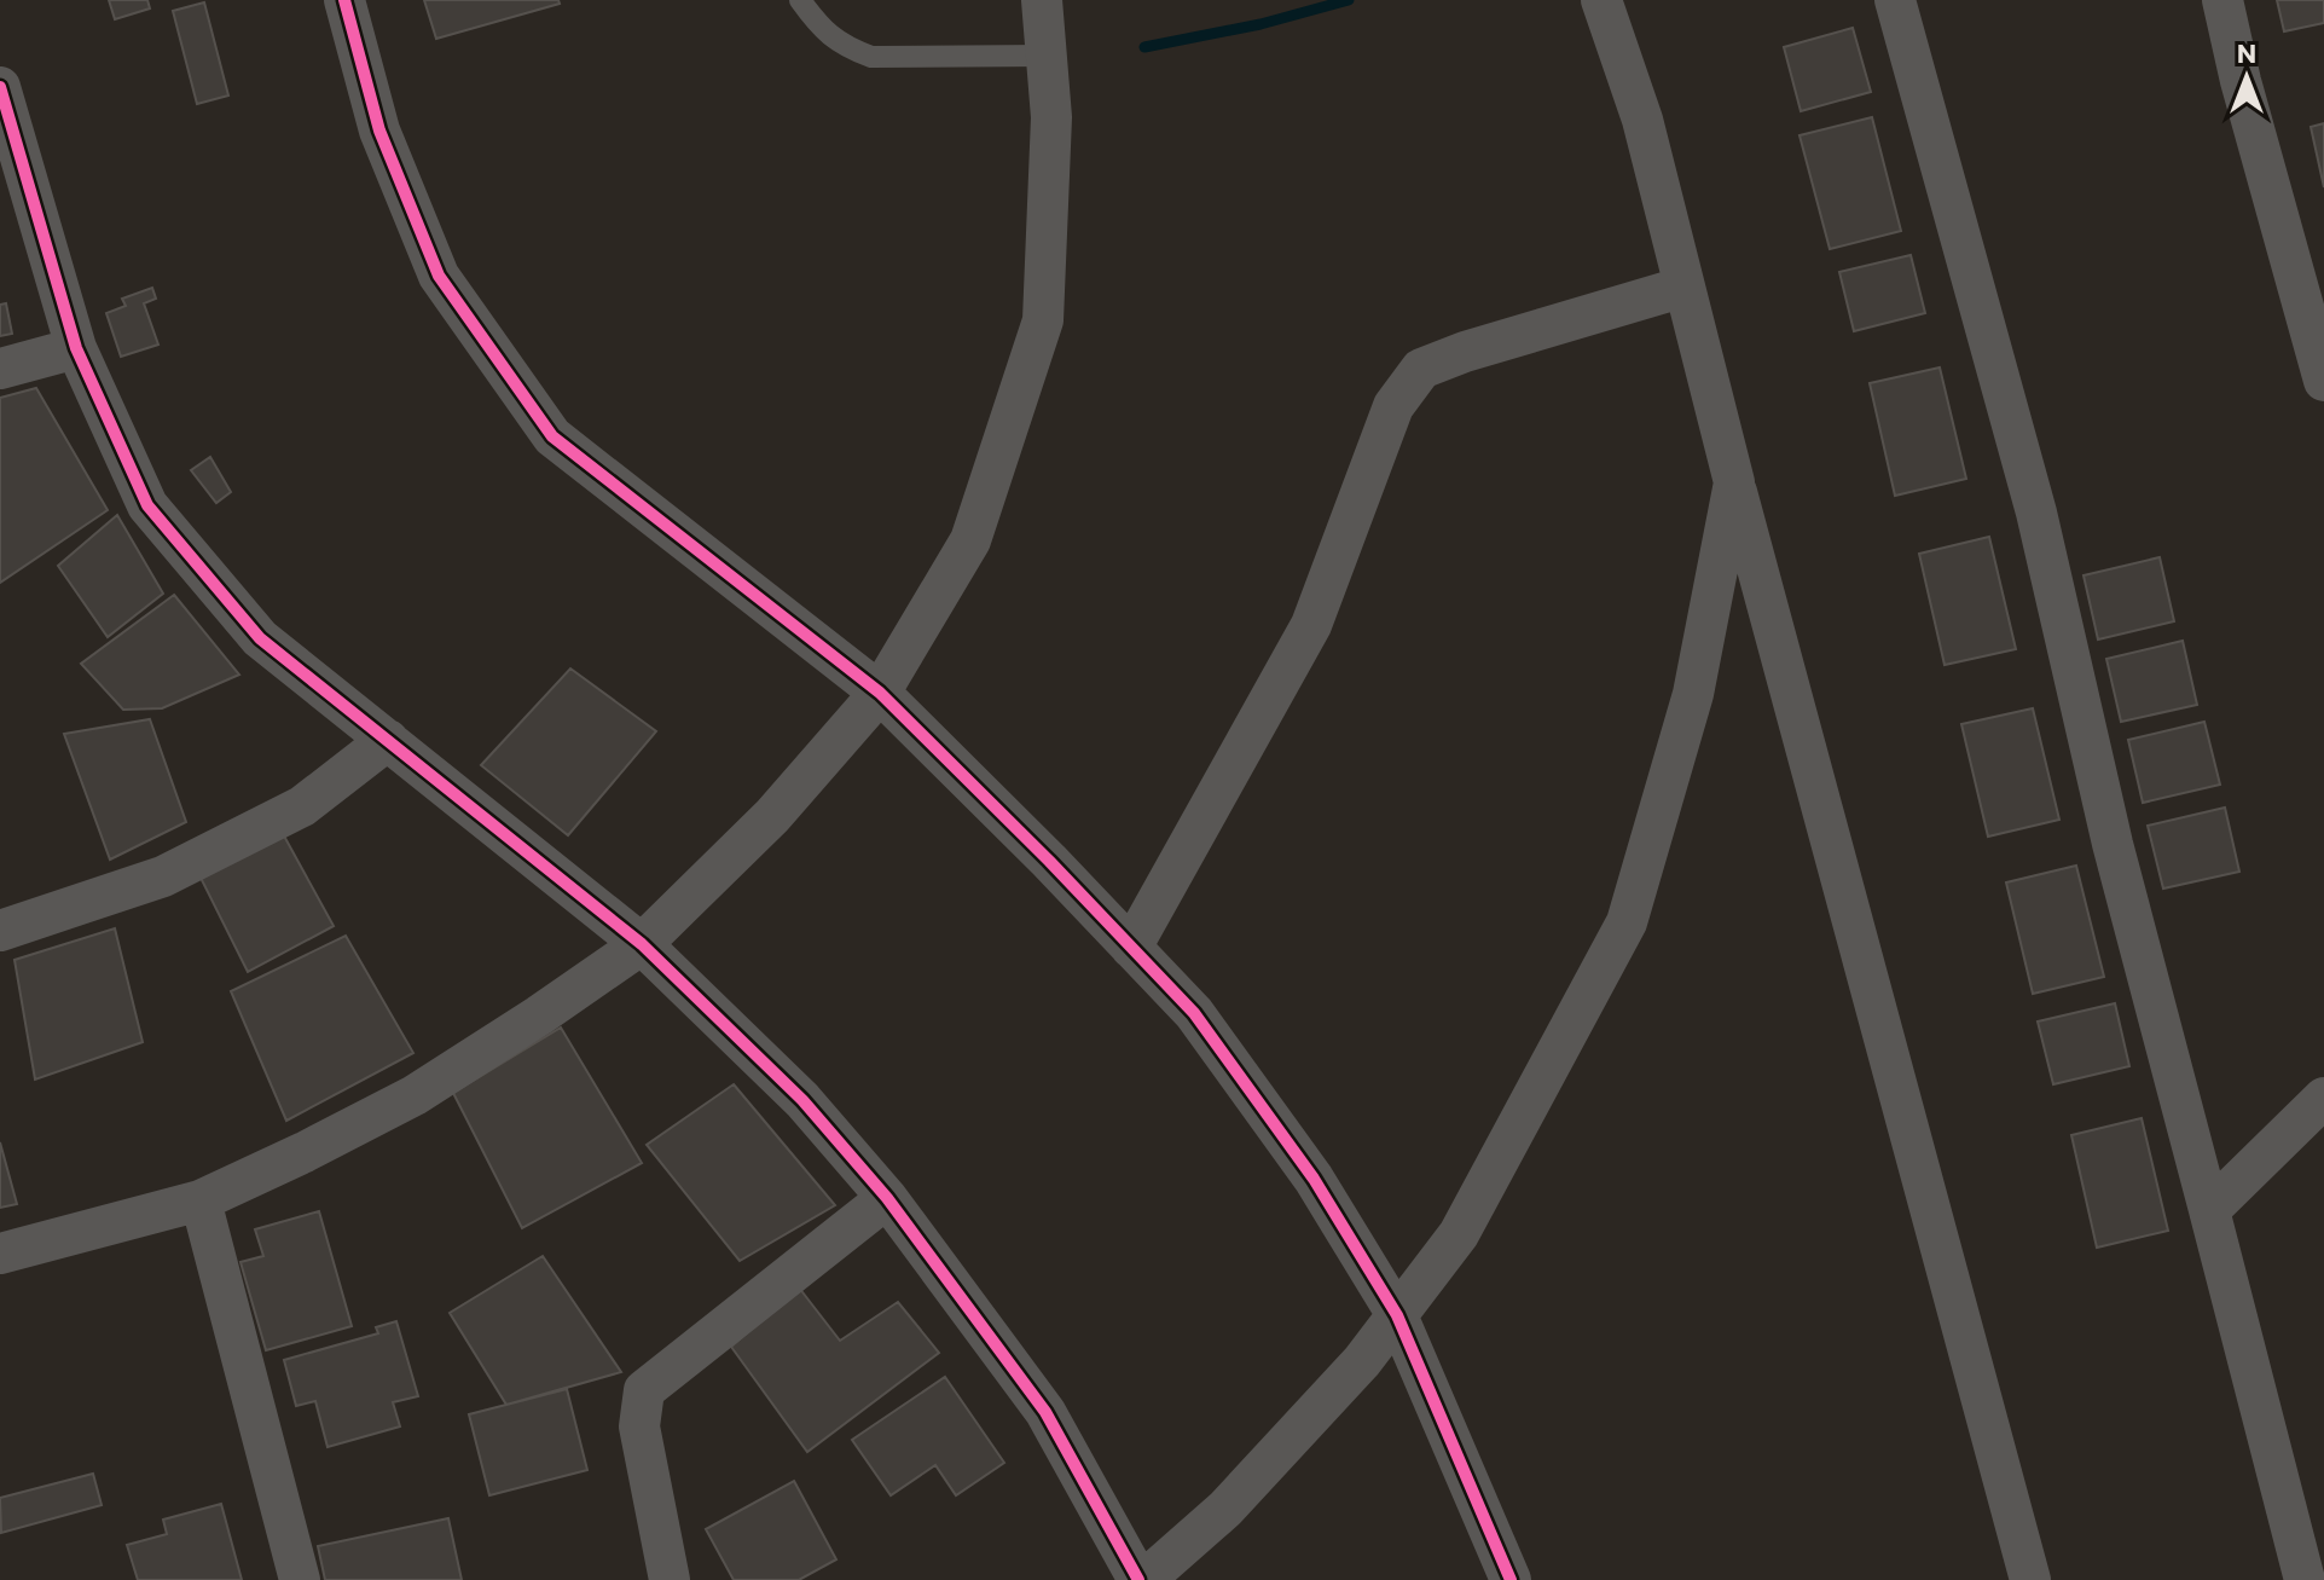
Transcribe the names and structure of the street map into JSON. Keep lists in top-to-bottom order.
{
  "north": "top"
}
